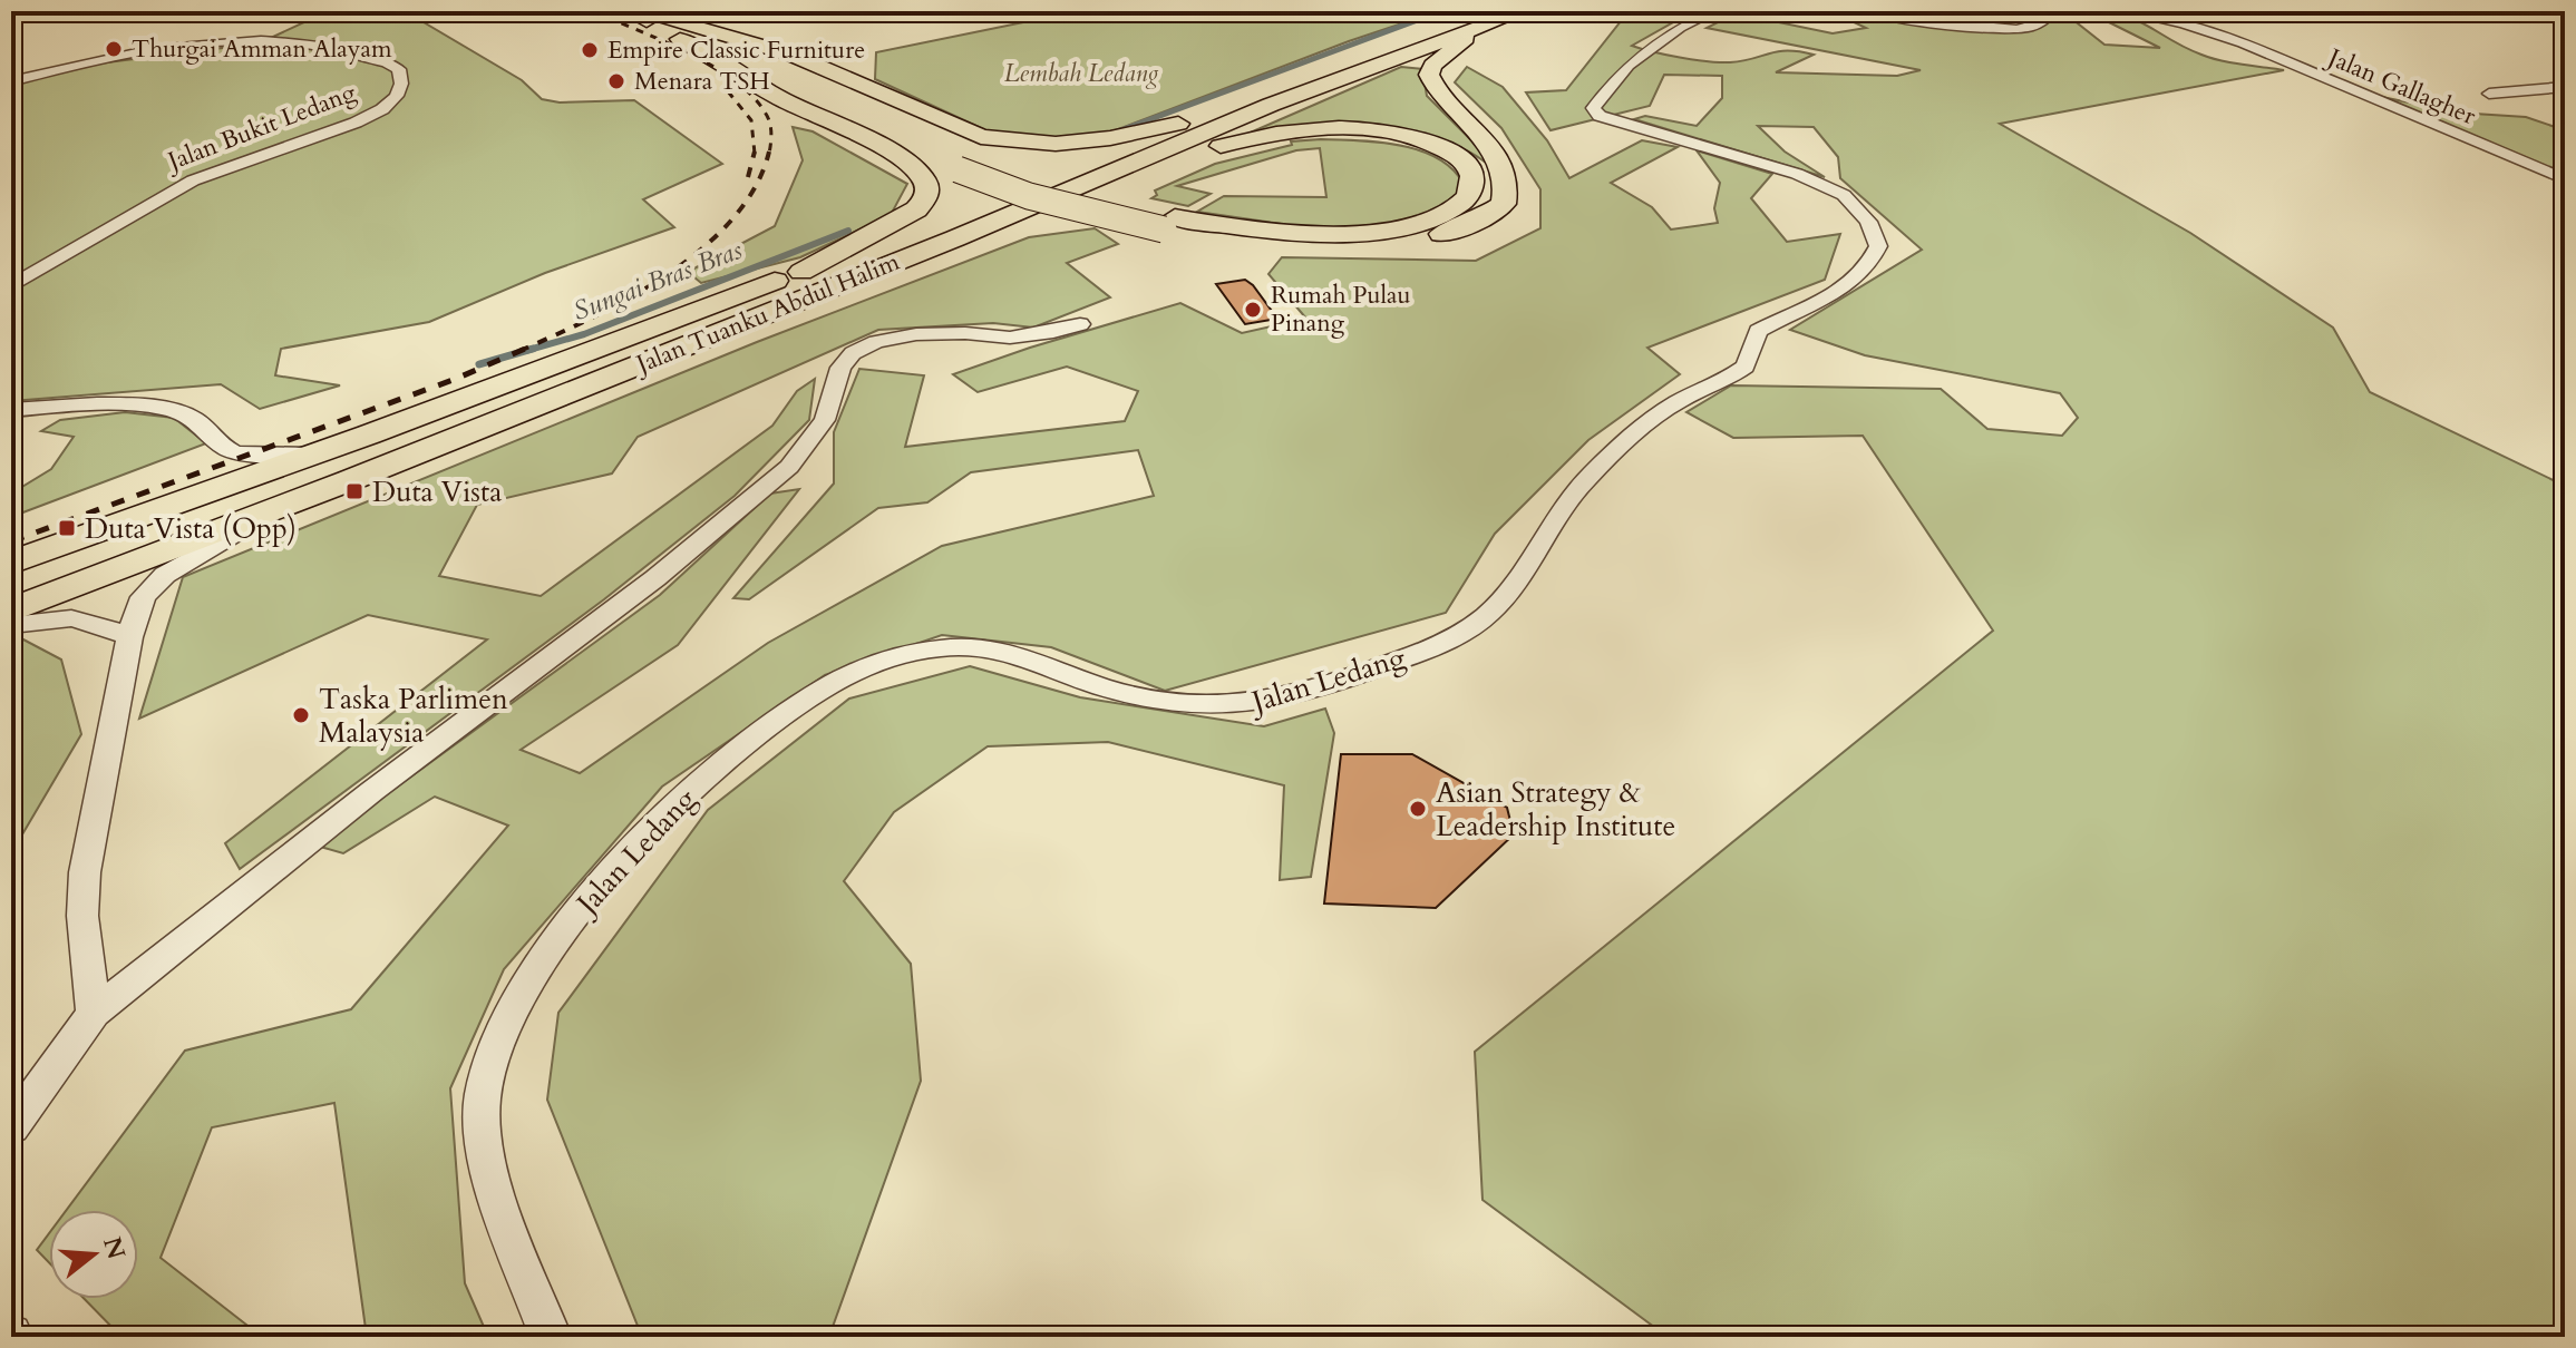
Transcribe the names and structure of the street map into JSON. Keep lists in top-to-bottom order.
{
  "streets": {
    "main road": ["Jalan Tuanku Abdul Halim"],
    "street": ["Jalan Gallagher", "Jalan Bukit Ledang", "Jalan Ledang"]
  },
  "water": ["Sungai Bras Bras"],
  "parks": ["Lembah Ledang"],
  "places": {
    "other": [
      "Thurgai Amman Alayam",
      "Empire Classic Furniture",
      "Menara TSH",
      "Rumah Pulau Pinang",
      "Taska Parlimen Malaysia",
      "Asian Strategy & Leadership Institute"
    ],
    "transit": ["Duta Vista", "Duta Vista (Opp)"]
  },
  "north": "right"
}
